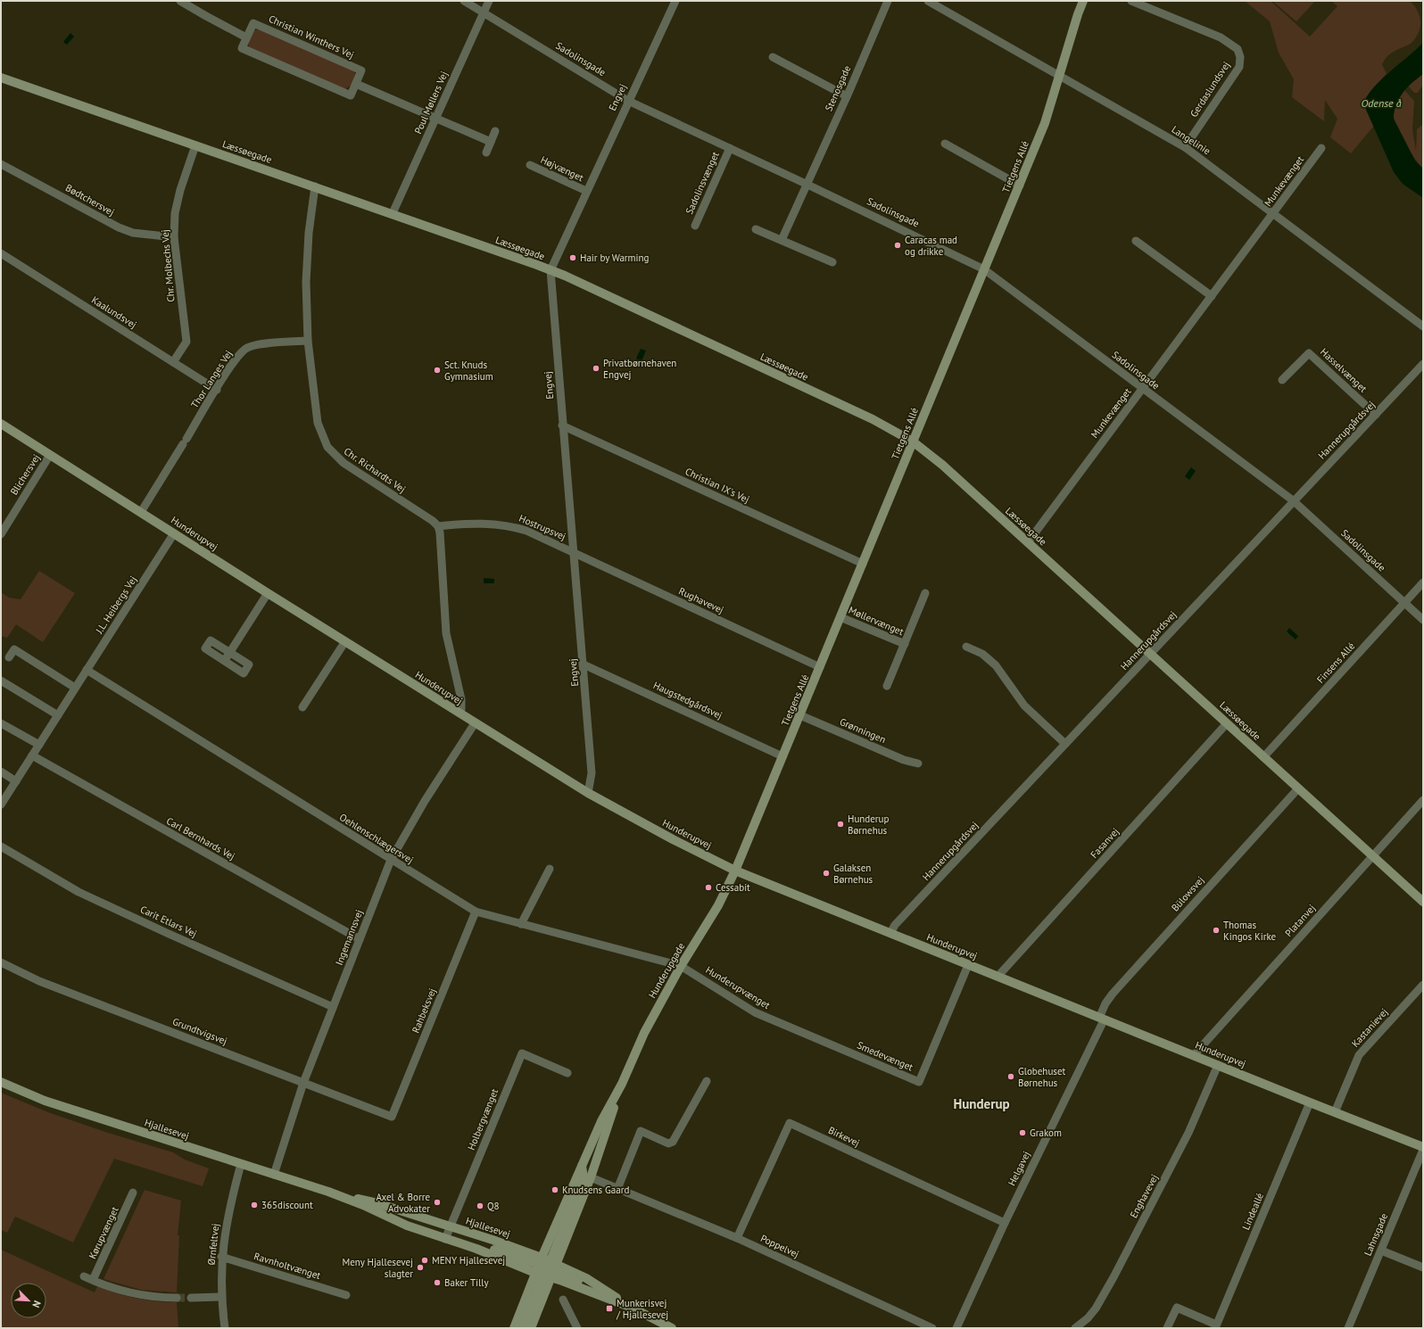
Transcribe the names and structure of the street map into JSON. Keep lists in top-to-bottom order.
{
  "streets": {
    "street": [
      "Christian Winthers Vej",
      "Sadolinsgade",
      "Stenosgade",
      "Gerdaslundsvej",
      "Engvej",
      "Poul Møllers Vej",
      "Langelinie",
      "Læssøegade",
      "Tietgens Allé",
      "Højvænget",
      "Munkevænget",
      "Sadolinsvænget",
      "Bødtchersvej",
      "Chr. Molbechs Vej",
      "Kaalundsvej",
      "Hasselvænget",
      "Thor Langes Vej",
      "Hannerupgårdsvej",
      "Chr. Richardts Vej",
      "Blichersvej",
      "Christian IX's Vej",
      "Hostrupsvej",
      "Hunderupvej",
      "Rughavevej",
      "J.L. Heibergs Vej",
      "Møllervænget",
      "Finsens Allé",
      "Haugstedgårdsvej",
      "Grønningen",
      "Carl Bernhards Vej",
      "Oehlenschlægersvej",
      "Fasanvej",
      "Bülowsvej",
      "Platanvej",
      "Carit Etlars Vej",
      "Ingemannsvej",
      "Hunderupgade",
      "Hunderupvænget",
      "Rahbeksvej",
      "Kastanievej",
      "Grundtvigsvej",
      "Smedevænget",
      "Holbergvænget",
      "Hjallesevej",
      "Birkevej",
      "Helgavej",
      "Enghavevej",
      "Lindeallé",
      "Kørupvænget",
      "Lahnsgade",
      "Ørnfeltvej",
      "Poppelvej",
      "Ravnholtvænget"
    ]
  },
  "crossings": [
    ["Sadolinsgade", "Stenosgade"],
    ["Sadolinsgade", "Engvej"],
    ["Sadolinsgade", "Poul Møllers Vej"],
    ["Sadolinsgade", "Tietgens Allé"],
    ["Sadolinsgade", "Munkevænget"],
    ["Sadolinsgade", "Sadolinsvænget"],
    ["Sadolinsgade", "Hannerupgårdsvej"],
    ["Sadolinsgade", "Finsens Allé"],
    ["Gerdaslundsvej", "Langelinie"],
    ["Engvej", "Læssøegade"],
    ["Engvej", "Højvænget"],
    ["Engvej", "Christian IX's Vej"],
    ["Engvej", "Hostrupsvej"],
    ["Engvej", "Hunderupvej"],
    ["Engvej", "Rughavevej"],
    ["Engvej", "Haugstedgårdsvej"],
    ["Poul Møllers Vej", "Læssøegade"],
    ["Langelinie", "Tietgens Allé"],
    ["Langelinie", "Munkevænget"],
    ["Læssøegade", "Tietgens Allé"],
    ["Læssøegade", "Munkevænget"],
    ["Læssøegade", "Chr. Molbechs Vej"],
    ["Læssøegade", "Hannerupgårdsvej"],
    ["Læssøegade", "Chr. Richardts Vej"],
    ["Læssøegade", "Finsens Allé"],
    ["Læssøegade", "Fasanvej"],
    ["Læssøegade", "Bülowsvej"],
    ["Læssøegade", "Platanvej"],
    ["Tietgens Allé", "Christian IX's Vej"],
    ["Tietgens Allé", "Hunderupvej"],
    ["Tietgens Allé", "Rughavevej"],
    ["Tietgens Allé", "Møllervænget"],
    ["Tietgens Allé", "Haugstedgårdsvej"],
    ["Tietgens Allé", "Grønningen"],
    ["Tietgens Allé", "Hunderupgade"],
    ["Bødtchersvej", "Chr. Molbechs Vej"],
    ["Chr. Molbechs Vej", "Kaalundsvej"],
    ["Kaalundsvej", "Thor Langes Vej"],
    ["Hasselvænget", "Hannerupgårdsvej"],
    ["Thor Langes Vej", "Chr. Richardts Vej"],
    ["Thor Langes Vej", "Hunderupvej"],
    ["Hannerupgårdsvej", "Hunderupvej"],
    ["Chr. Richardts Vej", "Hostrupsvej"],
    ["Blichersvej", "Hunderupvej"],
    ["Hostrupsvej", "Rughavevej"],
    ["Hunderupvej", "J.L. Heibergs Vej"],
    ["Hunderupvej", "Fasanvej"],
    ["Hunderupvej", "Bülowsvej"],
    ["Hunderupvej", "Platanvej"],
    ["Hunderupvej", "Ingemannsvej"],
    ["Hunderupvej", "Hunderupgade"],
    ["Hunderupvej", "Kastanievej"],
    ["Hunderupvej", "Smedevænget"],
    ["Hunderupvej", "Helgavej"],
    ["Hunderupvej", "Enghavevej"],
    ["Hunderupvej", "Lindeallé"],
    ["J.L. Heibergs Vej", "Carl Bernhards Vej"],
    ["J.L. Heibergs Vej", "Oehlenschlægersvej"],
    ["Carl Bernhards Vej", "Ingemannsvej"],
    ["Oehlenschlægersvej", "Ingemannsvej"],
    ["Oehlenschlægersvej", "Hunderupgade"],
    ["Oehlenschlægersvej", "Hunderupvænget"],
    ["Oehlenschlægersvej", "Rahbeksvej"],
    ["Bülowsvej", "Helgavej"],
    ["Carit Etlars Vej", "Ingemannsvej"],
    ["Ingemannsvej", "Grundtvigsvej"],
    ["Ingemannsvej", "Hjallesevej"],
    ["Hunderupgade", "Hunderupvænget"],
    ["Hunderupgade", "Hjallesevej"],
    ["Hunderupgade", "Poppelvej"],
    ["Hunderupvænget", "Smedevænget"],
    ["Rahbeksvej", "Grundtvigsvej"],
    ["Holbergvænget", "Hjallesevej"],
    ["Hjallesevej", "Ørnfeltvej"],
    ["Birkevej", "Helgavej"],
    ["Birkevej", "Poppelvej"],
    ["Ørnfeltvej", "Ravnholtvænget"]
  ],
  "districts": ["Hunderup"],
  "water": ["Odense å"],
  "places": {
    "other": [
      "Caracas mad og drikke",
      "Hair by Warming",
      "Privatbørnehaven Engvej",
      "Sct. Knuds Gymnasium",
      "Hunderup Børnehus",
      "Galaksen Børnehus",
      "Cessabit",
      "Thomas Kingos Kirke",
      "Globehuset Børnehus",
      "Grakom",
      "Knudsens Gaard",
      "Axel & Borre Advokater",
      "365discount",
      "Q8",
      "MENY Hjallesevej",
      "Meny Hjallesevej slagter",
      "Baker Tilly"
    ],
    "transit": ["Munkerisvej / Hjallesevej"]
  },
  "north": "bottom right"
}
